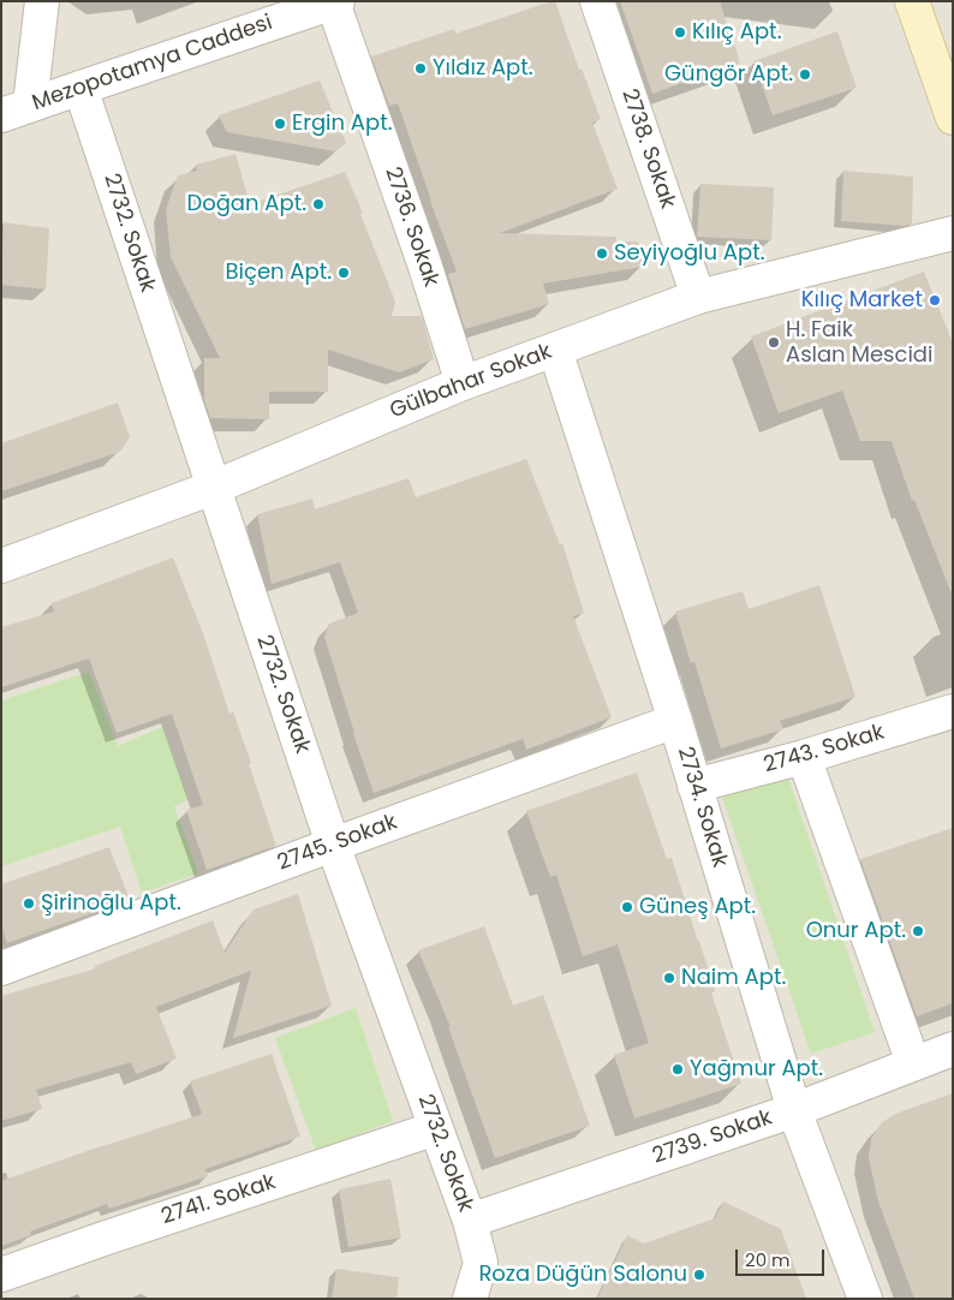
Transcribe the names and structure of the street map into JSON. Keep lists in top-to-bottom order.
{
  "streets": {
    "street": [
      "Mezopotamya Caddesi",
      "2738. Sokak",
      "2736. Sokak",
      "2732. Sokak",
      "Gülbahar Sokak",
      "2743. Sokak",
      "2734. Sokak",
      "2745. Sokak",
      "2739. Sokak",
      "2741. Sokak"
    ]
  },
  "crossings": [
    ["Mezopotamya Caddesi", "2736. Sokak"],
    ["Mezopotamya Caddesi", "2732. Sokak"],
    ["2738. Sokak", "Gülbahar Sokak"],
    ["2736. Sokak", "Gülbahar Sokak"],
    ["2732. Sokak", "Gülbahar Sokak"],
    ["2732. Sokak", "2745. Sokak"],
    ["2732. Sokak", "2739. Sokak"],
    ["2732. Sokak", "2741. Sokak"],
    ["Gülbahar Sokak", "2734. Sokak"],
    ["2743. Sokak", "2734. Sokak"],
    ["2734. Sokak", "2745. Sokak"],
    ["2734. Sokak", "2739. Sokak"]
  ],
  "places": [
    "Kılıç Apt.",
    "Yıldız Apt.",
    "Güngör Apt.",
    "Ergin Apt.",
    "Doğan Apt.",
    "Seyiyoğlu Apt.",
    "Biçen Apt.",
    "Kılıç Market",
    "H. Faik Aslan Mescidi",
    "Şirinoğlu Apt.",
    "Güneş Apt.",
    "Onur Apt.",
    "Naim Apt.",
    "Yağmur Apt.",
    "Roza Düğün Salonu"
  ],
  "scale_bar": "20 m"
}
